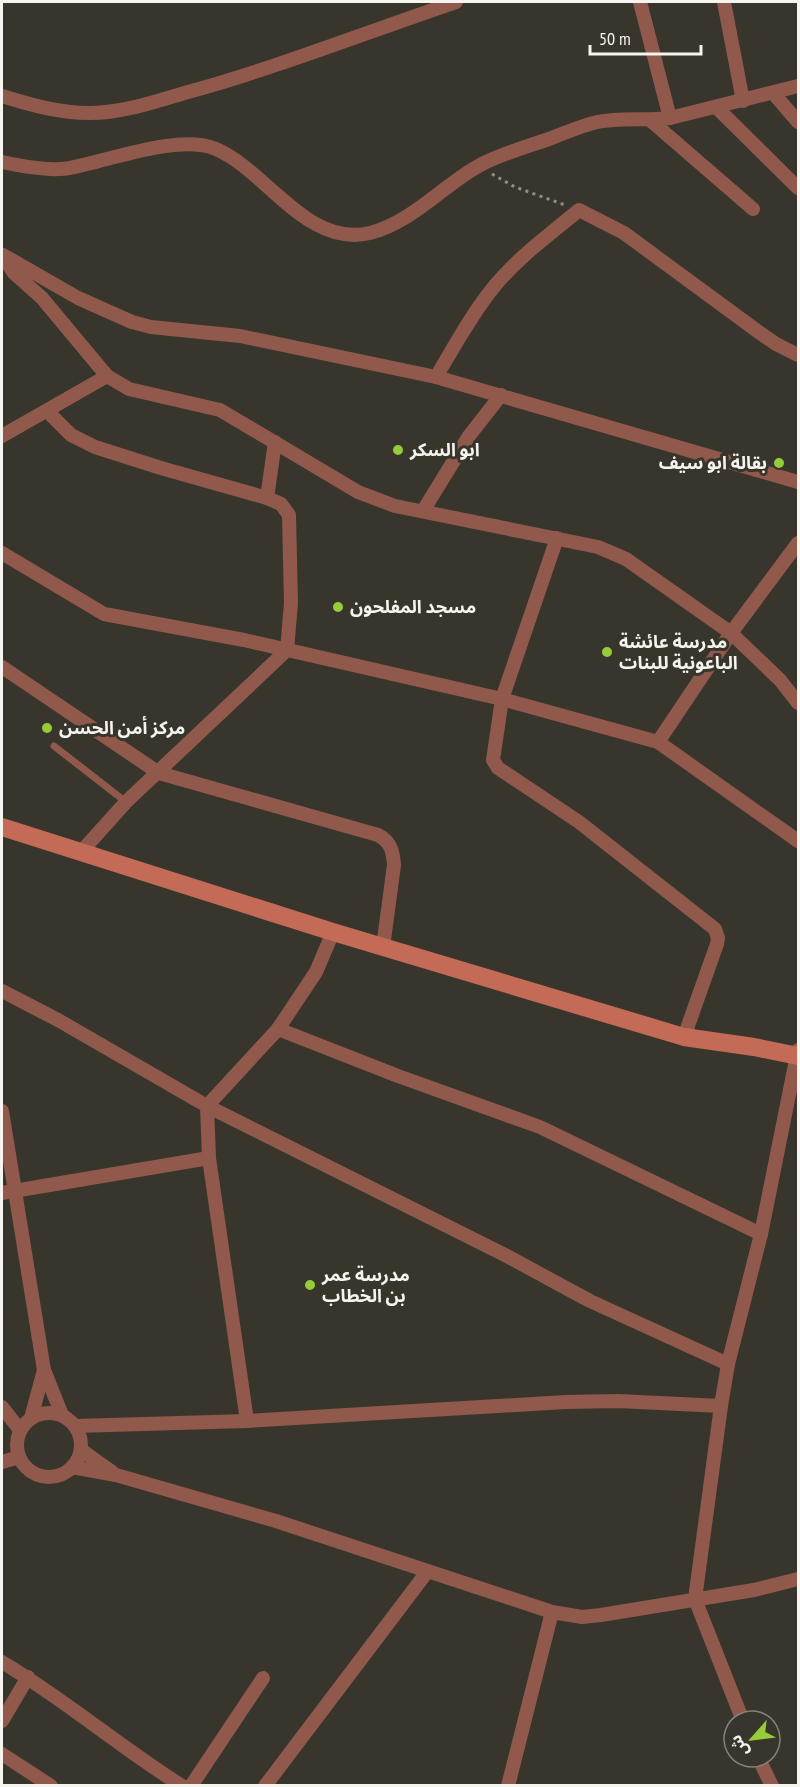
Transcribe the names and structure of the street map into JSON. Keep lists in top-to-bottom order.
{
  "places": [
    "ابو السكر",
    "بقالة ابو سيف",
    "مسجد المفلحون",
    "مدرسة عائشة الباعونية للبنات",
    "مركز أمن الحسن",
    "مدرسة عمر بن الخطاب"
  ],
  "scale_bar": "50 m",
  "north": "bottom left"
}
